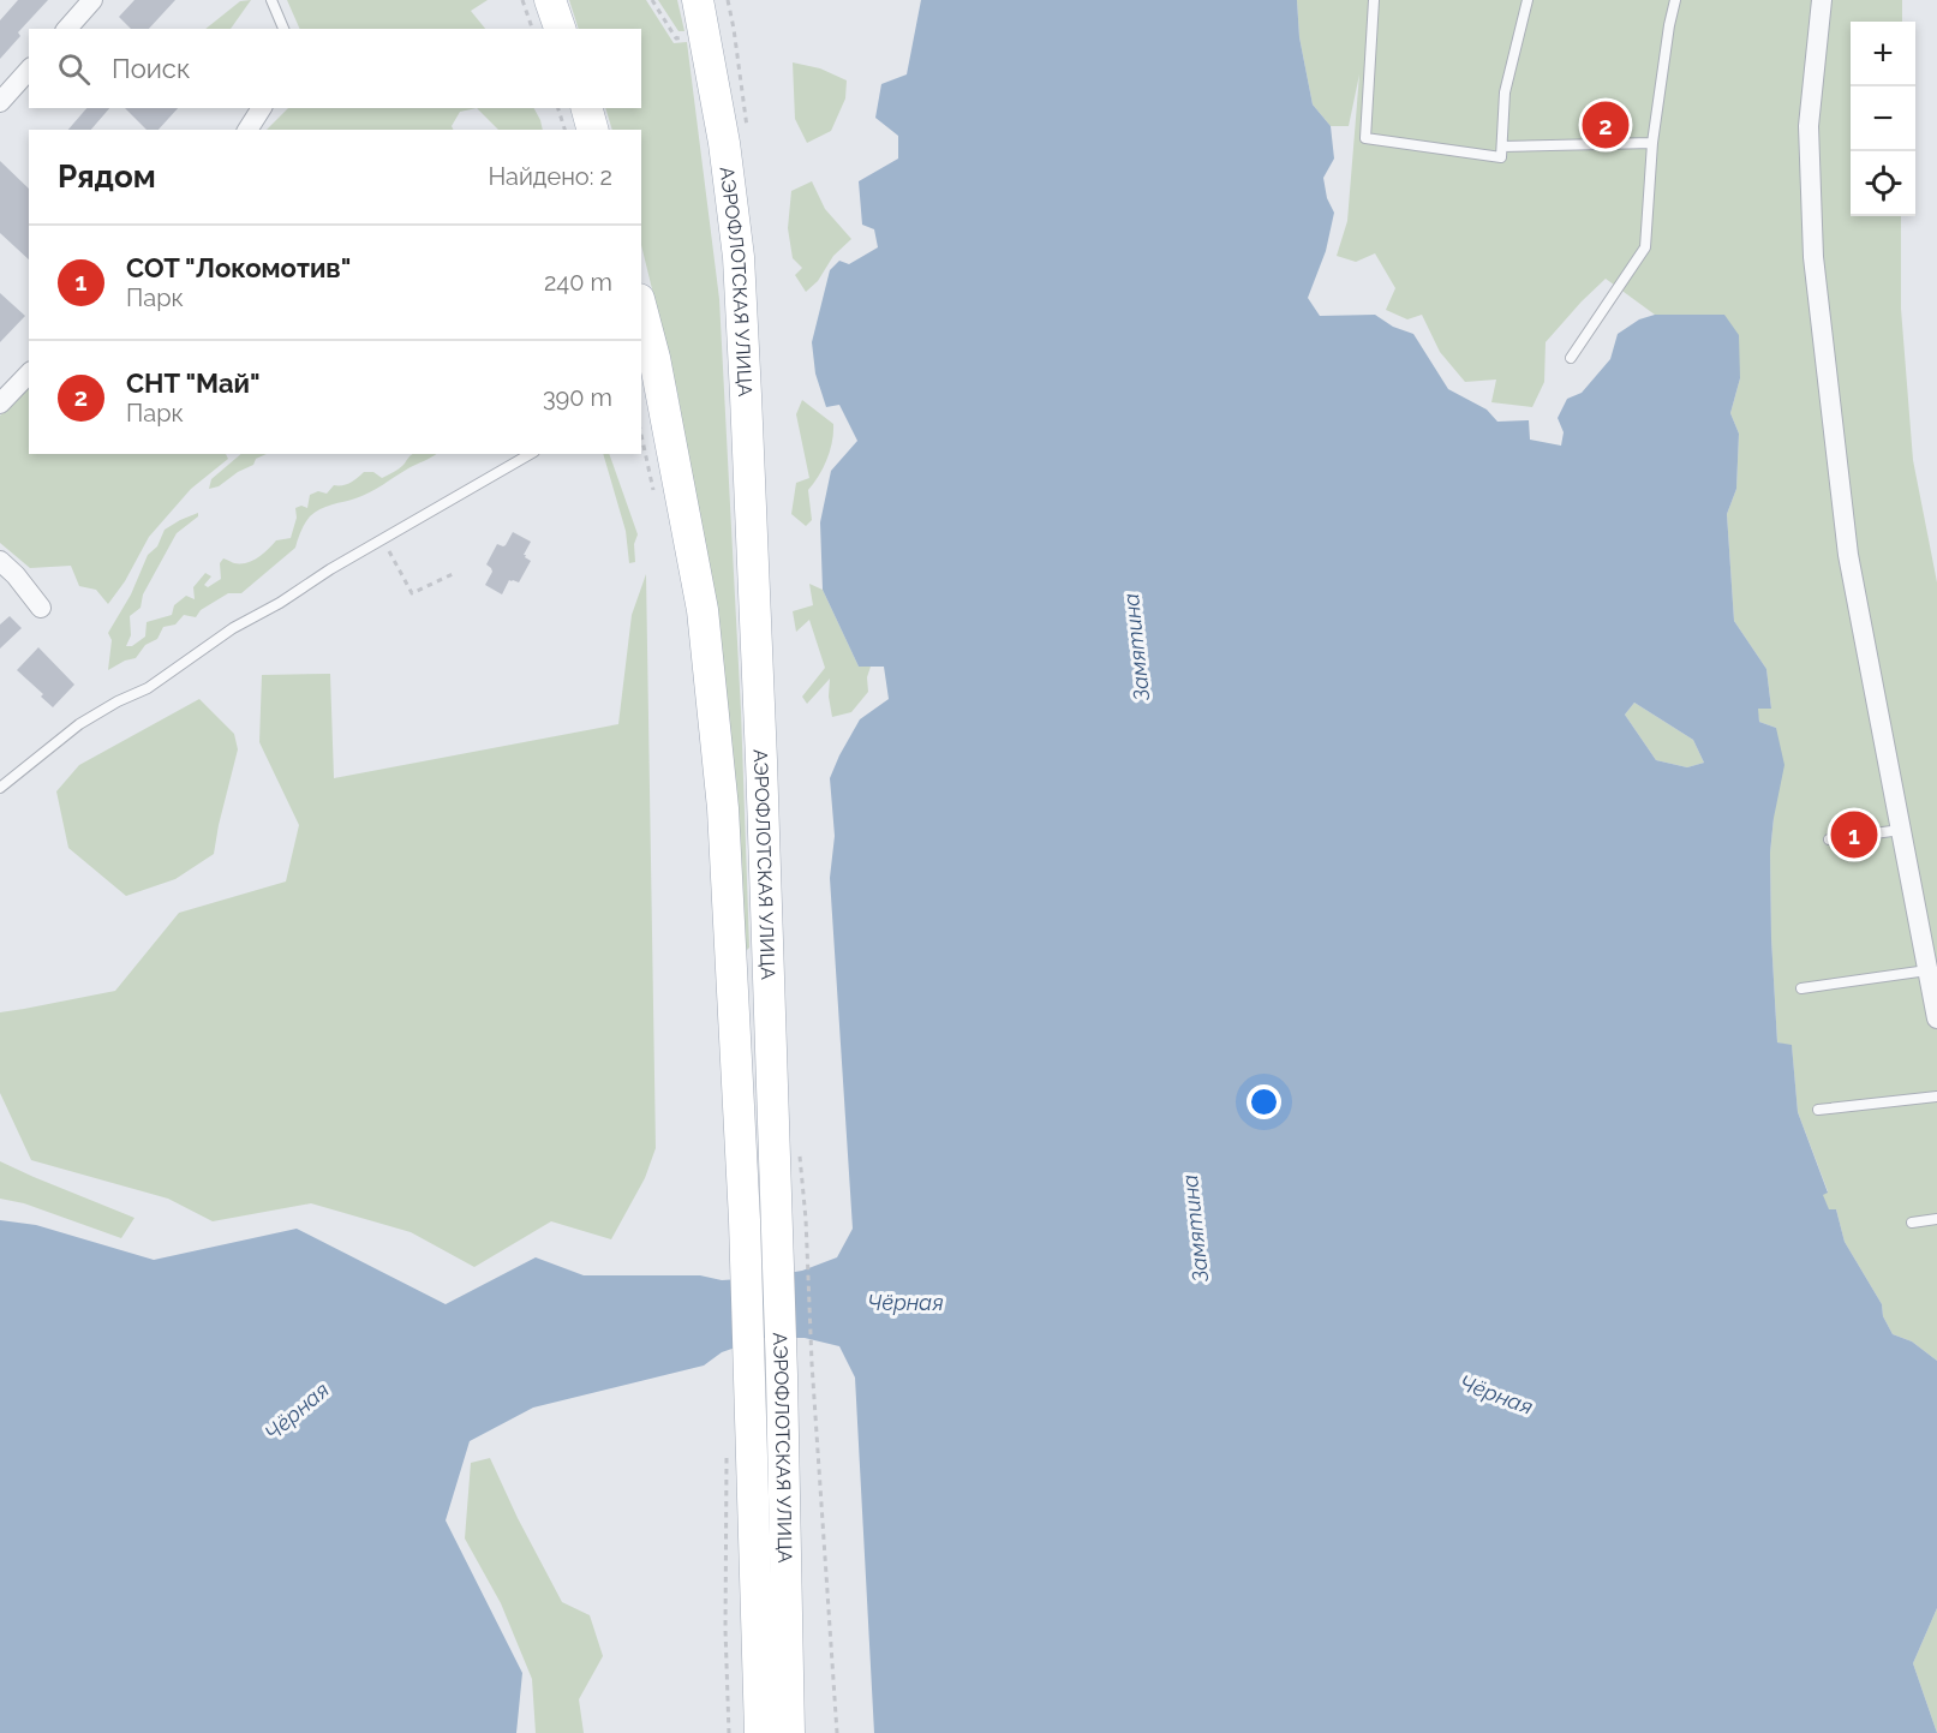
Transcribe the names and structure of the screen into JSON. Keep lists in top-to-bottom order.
{
  "streets": {
    "main road": ["АЭРОФЛОТСКАЯ УЛИЦА"]
  },
  "water": ["Замятина", "Чёрная"],
  "page": {
    "map_buttons": ["+", "−"],
    "search": "Поиск",
    "pins": ["2", "1"],
    "heading": ["Рядом", "Найдено: 2"],
    "list": [
      {
        "mark": "1",
        "name": "СОТ \"Локомотив\"",
        "note": "Парк",
        "value": "240 m"
      },
      {
        "mark": "2",
        "name": "СНТ \"Май\"",
        "note": "Парк",
        "value": "390 m"
      }
    ]
  }
}
